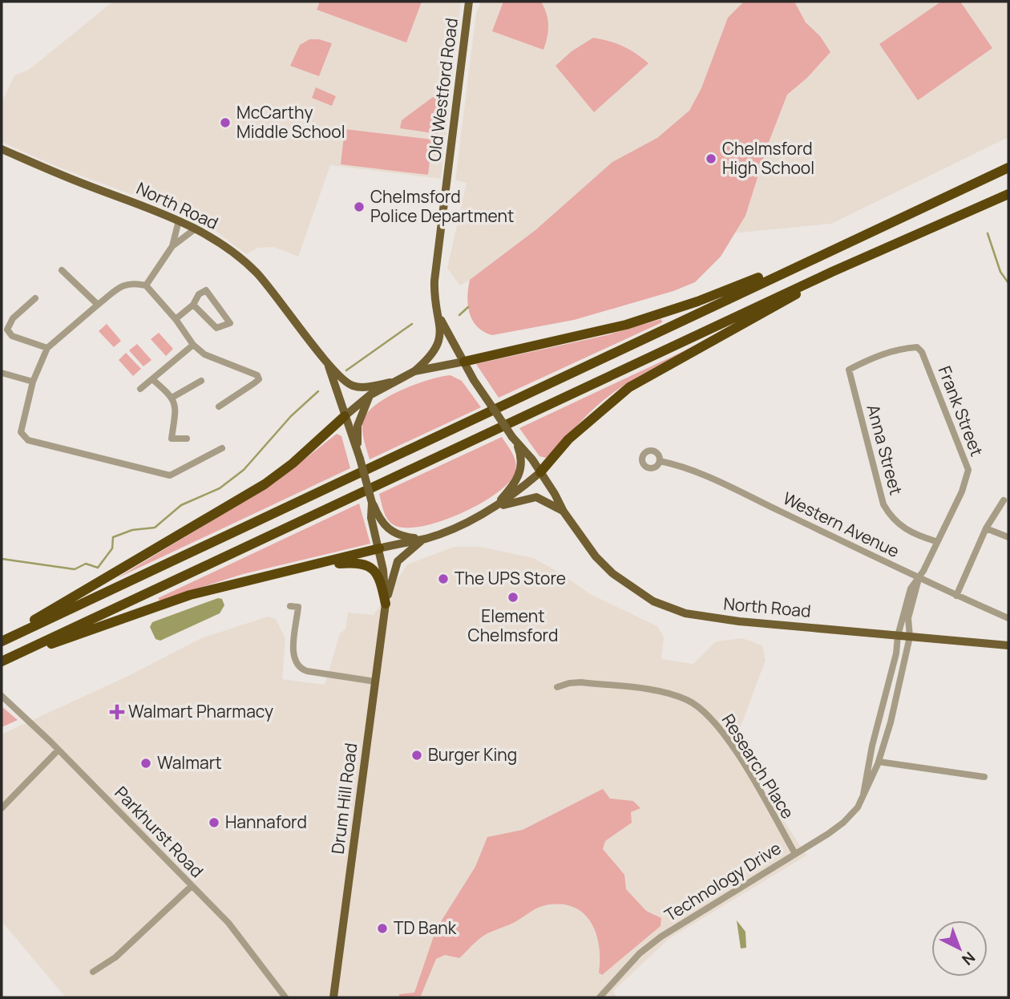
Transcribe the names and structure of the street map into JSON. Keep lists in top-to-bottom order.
{
  "streets": {
    "main road": ["Old Westford Road", "North Road", "Drum Hill Road"],
    "street": [
      "Frank Street",
      "Anna Street",
      "Western Avenue",
      "Research Place",
      "Parkhurst Road",
      "Technology Drive"
    ]
  },
  "crossings": [
    ["Old Westford Road", "North Road"],
    ["Old Westford Road", "Drum Hill Road"],
    ["North Road", "Frank Street"],
    ["North Road", "Drum Hill Road"],
    ["North Road", "Technology Drive"],
    ["Frank Street", "Anna Street"],
    ["Frank Street", "Western Avenue"],
    ["Frank Street", "Technology Drive"],
    ["Research Place", "Technology Drive"]
  ],
  "places": {
    "other": [
      "McCarthy Middle School",
      "Chelmsford High School",
      "Chelmsford Police Department",
      "The UPS Store",
      "Element Chelmsford",
      "Burger King",
      "Walmart",
      "Hannaford",
      "TD Bank"
    ],
    "health": ["Walmart Pharmacy"]
  },
  "north": "bottom right"
}
